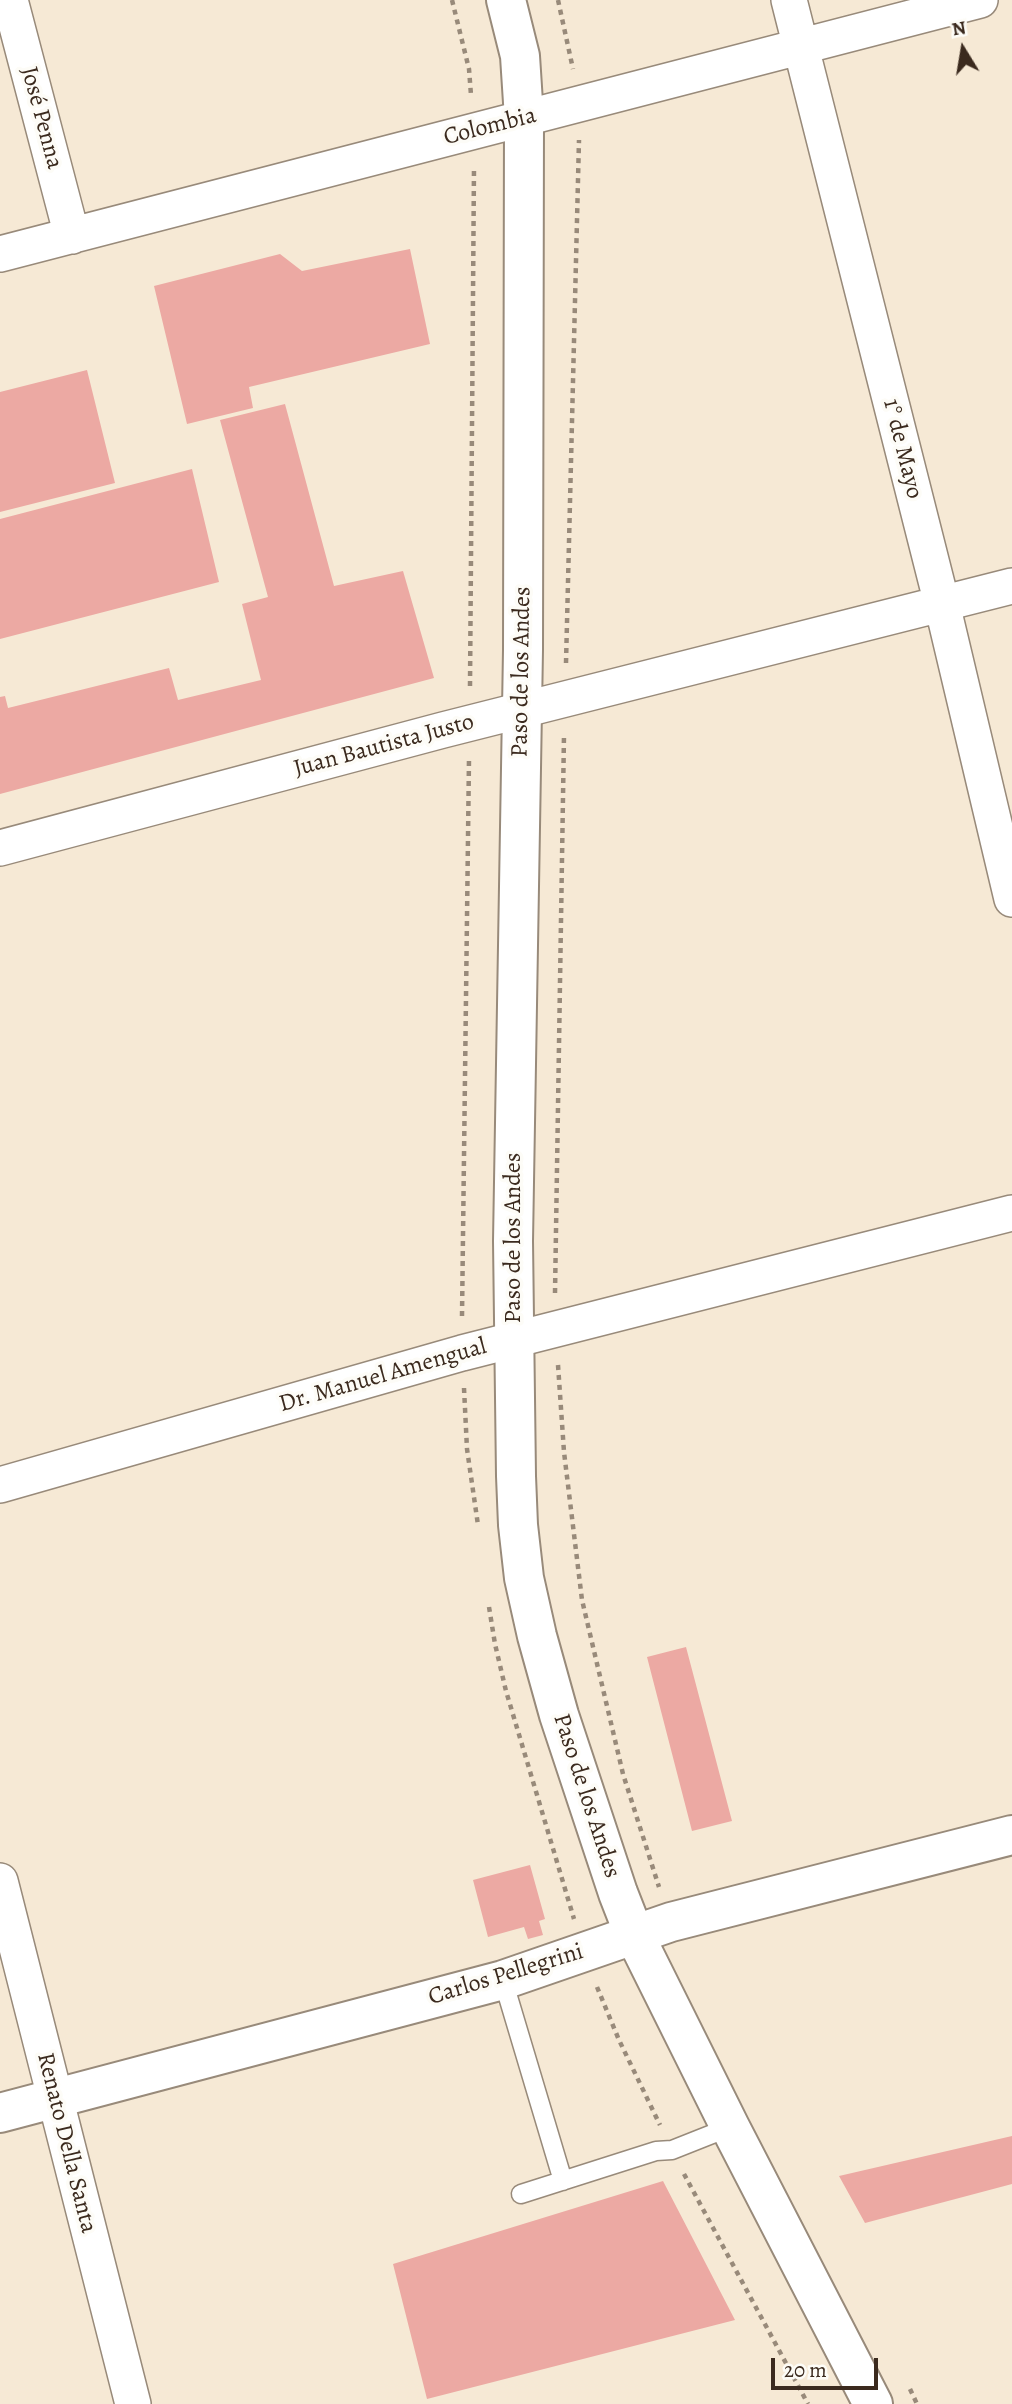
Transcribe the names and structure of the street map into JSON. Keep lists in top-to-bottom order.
{
  "streets": {
    "main road": ["Paso de los Andes", "Carlos Pellegrini"],
    "street": [
      "José Penna",
      "Colombia",
      "1° de Mayo",
      "Juan Bautista Justo",
      "Dr. Manuel Amengual",
      "Renato Della Santa"
    ]
  },
  "crossings": [
    ["José Penna", "Colombia"],
    ["Colombia", "1° de Mayo"],
    ["Colombia", "Paso de los Andes"],
    ["1° de Mayo", "Juan Bautista Justo"],
    ["Paso de los Andes", "Juan Bautista Justo"],
    ["Paso de los Andes", "Dr. Manuel Amengual"],
    ["Paso de los Andes", "Carlos Pellegrini"],
    ["Carlos Pellegrini", "Renato Della Santa"]
  ],
  "scale_bar": "20 m",
  "north": "top"
}
